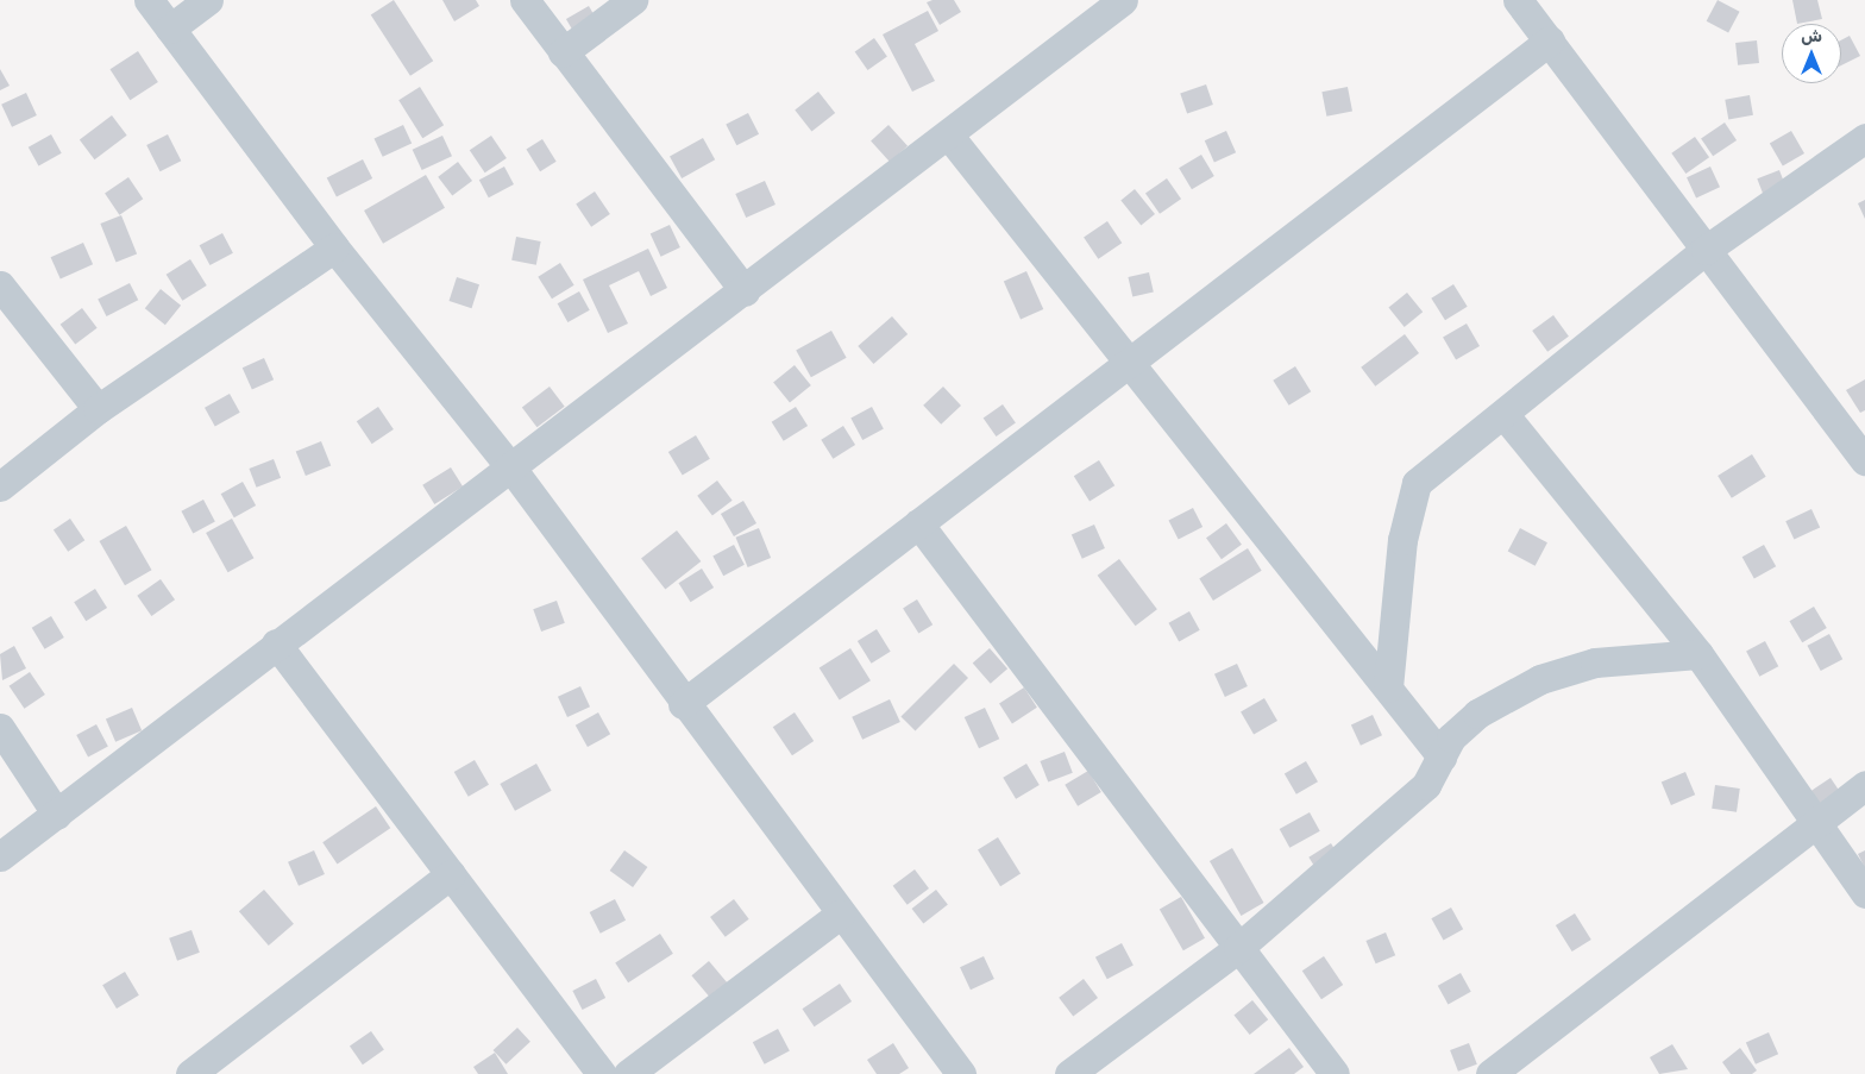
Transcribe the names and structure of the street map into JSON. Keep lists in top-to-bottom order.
{
  "north": "top"
}
